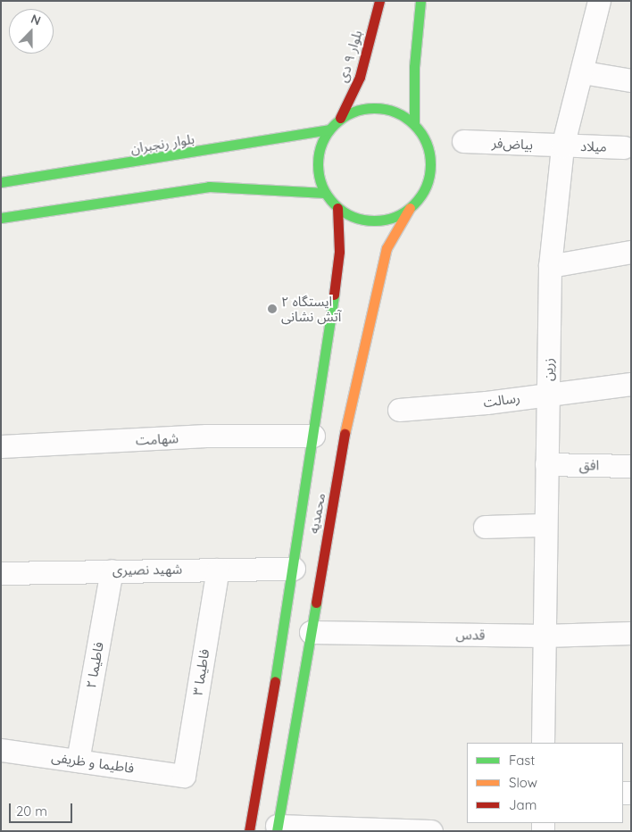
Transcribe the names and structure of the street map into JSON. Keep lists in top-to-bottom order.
{
  "streets": {
    "main road": ["بلوار ۹ دی", "بلوار رنجبران", "محمدیه"],
    "street": [
      "بیاض‌فر",
      "میلاد",
      "زرین",
      "رسالت",
      "شهامت",
      "افق",
      "شهید نصیری",
      "قدس",
      "فاطیما ۲",
      "۳ فاطیما",
      "فاطیما و ظریفی"
    ]
  },
  "crossings": [
    ["بلوار ۹ دی", "بلوار رنجبران"],
    ["بلوار ۹ دی", "محمدیه"],
    ["بلوار رنجبران", "محمدیه"],
    ["بیاض‌فر", "میلاد"],
    ["بیاض‌فر", "زرین"],
    ["میلاد", "زرین"],
    ["زرین", "رسالت"],
    ["زرین", "افق"],
    ["زرین", "قدس"],
    ["شهامت", "محمدیه"],
    ["محمدیه", "شهید نصیری"],
    ["محمدیه", "قدس"],
    ["شهید نصیری", "فاطیما ۲"],
    ["شهید نصیری", "۳ فاطیما"],
    ["فاطیما ۲", "فاطیما و ظریفی"],
    ["۳ فاطیما", "فاطیما و ظریفی"]
  ],
  "places": ["ایستگاه ۲ آتش نشانی"],
  "legend": ["Fast", "Slow", "Jam"],
  "scale_bar": "20 m",
  "north": "top"
}
